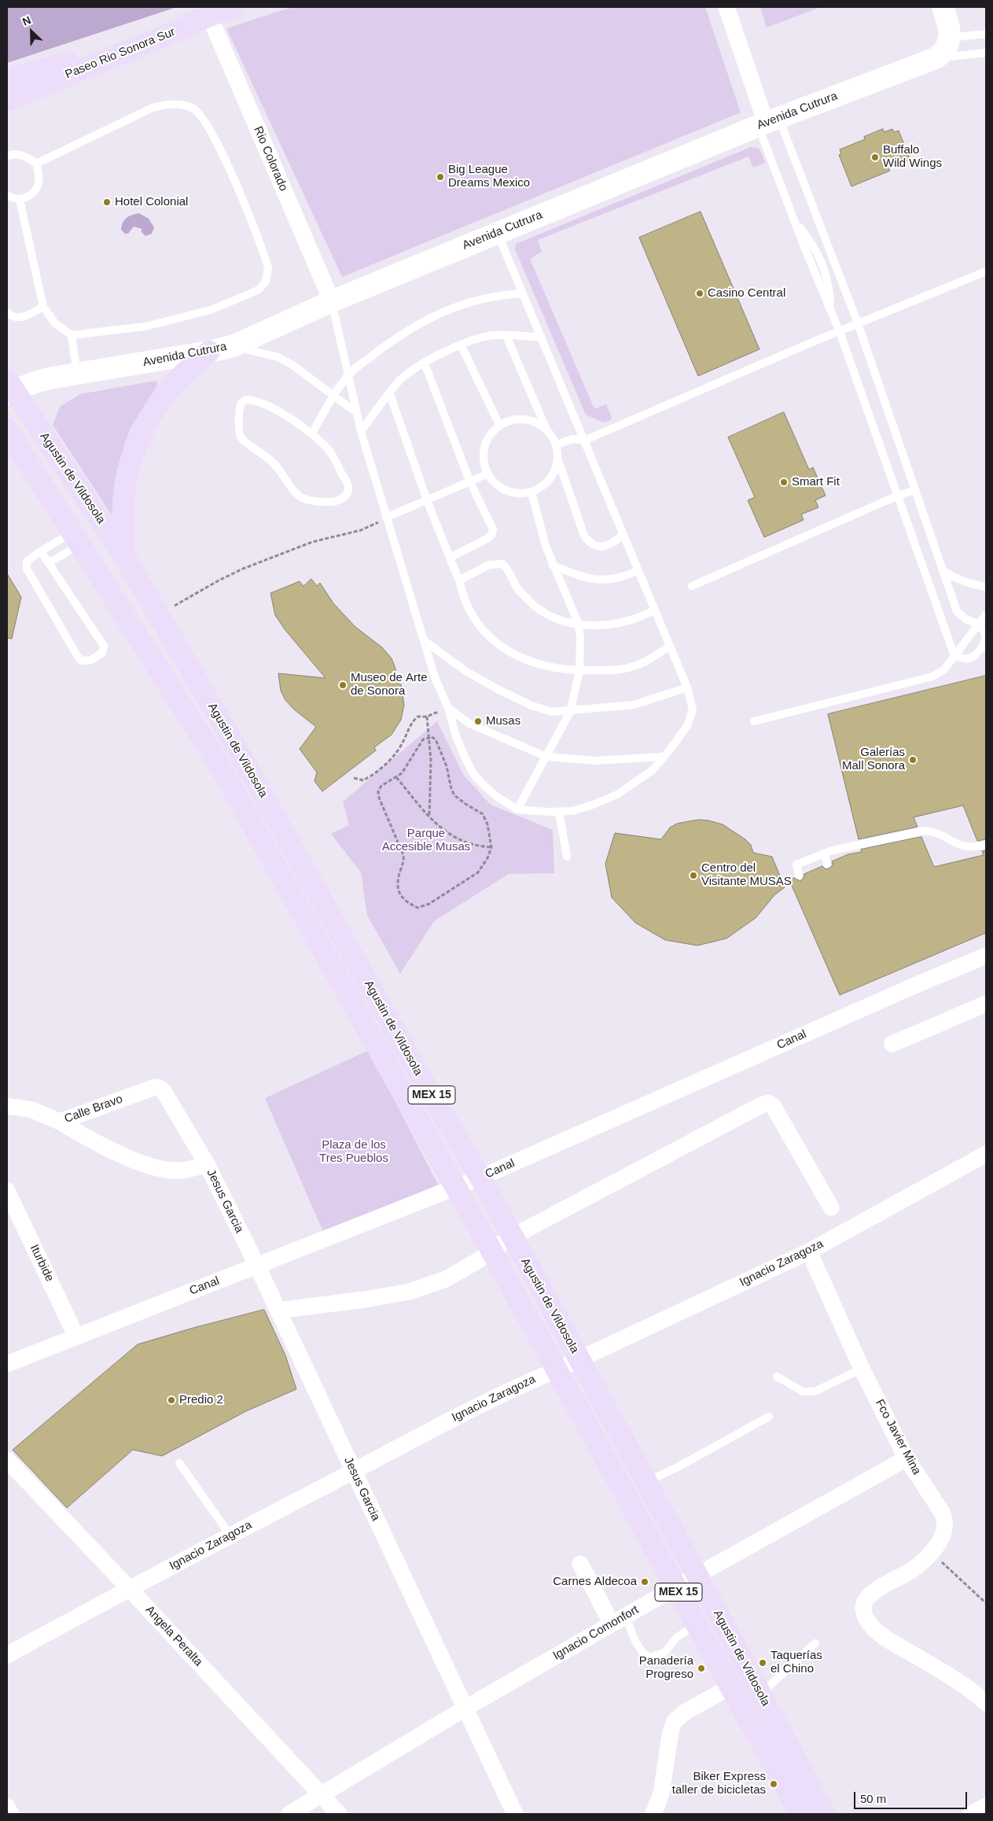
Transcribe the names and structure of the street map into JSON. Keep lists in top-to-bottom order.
{
  "streets": {
    "main road": ["Paseo Rio Sonora Sur", "Agustin de Vildosola", "MEX 15"],
    "street": [
      "Avenida Cutrura",
      "Rio Colorado",
      "Canal",
      "Calle Bravo",
      "Jesus Garcia",
      "Iturbide",
      "Ignacio Zaragoza",
      "Fco Javier Mina",
      "Ignacio Comonfort",
      "Angela Peralta"
    ]
  },
  "crossings": [
    ["Paseo Rio Sonora Sur", "Rio Colorado"],
    ["Avenida Cutrura", "Rio Colorado"],
    ["Avenida Cutrura", "Agustin de Vildosola"],
    ["Agustin de Vildosola", "Canal"],
    ["Agustin de Vildosola", "Ignacio Zaragoza"],
    ["Agustin de Vildosola", "Ignacio Comonfort"],
    ["Canal", "Jesus Garcia"],
    ["Canal", "Iturbide"],
    ["Calle Bravo", "Jesus Garcia"],
    ["Jesus Garcia", "Ignacio Zaragoza"],
    ["Jesus Garcia", "Ignacio Comonfort"],
    ["Ignacio Zaragoza", "Fco Javier Mina"],
    ["Ignacio Zaragoza", "Angela Peralta"],
    ["Fco Javier Mina", "Ignacio Comonfort"],
    ["Ignacio Comonfort", "Angela Peralta"]
  ],
  "parks": ["Parque Accesible Musas", "Plaza de los Tres Pueblos"],
  "places": [
    "Buffalo Wild Wings",
    "Big League Dreams Mexico",
    "Hotel Colonial",
    "Casino Central",
    "Smart Fit",
    "Museo de Arte de Sonora",
    "Musas",
    "Galerías Mall Sonora",
    "Centro del Visitante MUSAS",
    "Predio 2",
    "Carnes Aldecoa",
    "Taquerías el Chino",
    "Panadería Progreso",
    "Biker Express taller de bicicletas"
  ],
  "scale_bar": "50 m",
  "north": "top left"
}
